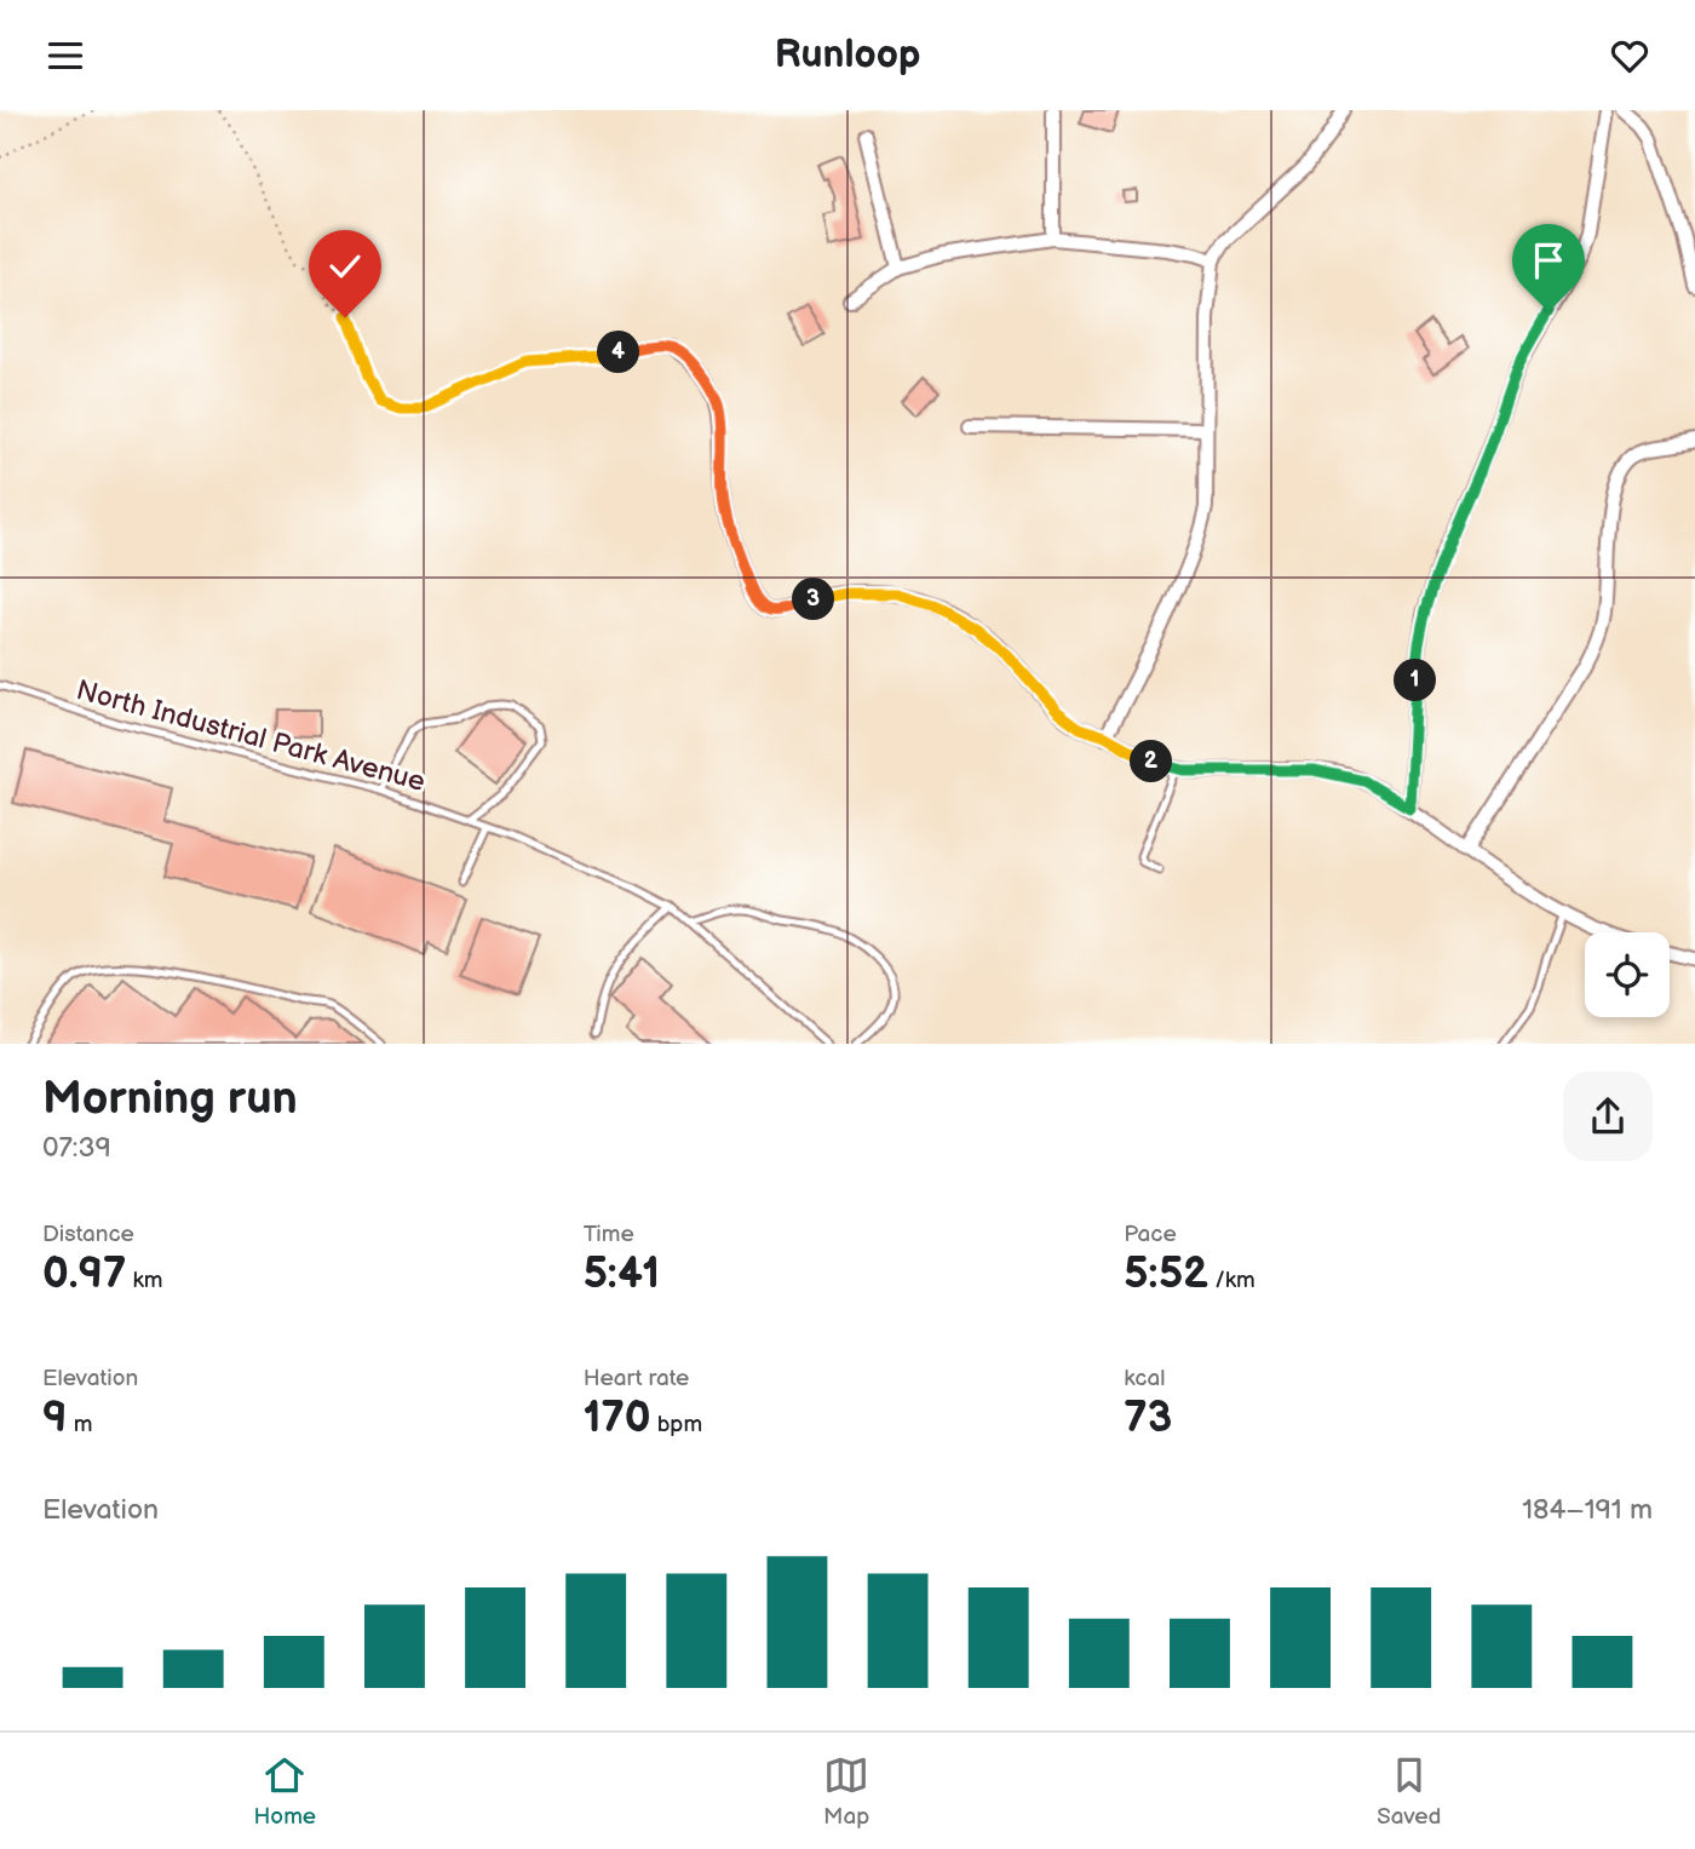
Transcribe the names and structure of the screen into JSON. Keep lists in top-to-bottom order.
{
  "streets": {
    "lane": ["North Industrial Park Avenue"]
  },
  "page": {
    "header": "Runloop",
    "pins": [
      "4",
      "3",
      "1",
      "2"
    ],
    "heading": ["Morning run", "07:39"],
    "stats": [
      ["Distance", "0.97 km"],
      ["Time", "5:41"],
      ["Pace", "5:52 /km"],
      ["Elevation", "9 m"],
      ["Heart rate", "170 bpm"],
      ["kcal", "73"]
    ],
    "chart": ["Elevation", "184–191 m"],
    "tabs": ["Home", "Map", "Saved"]
  }
}
